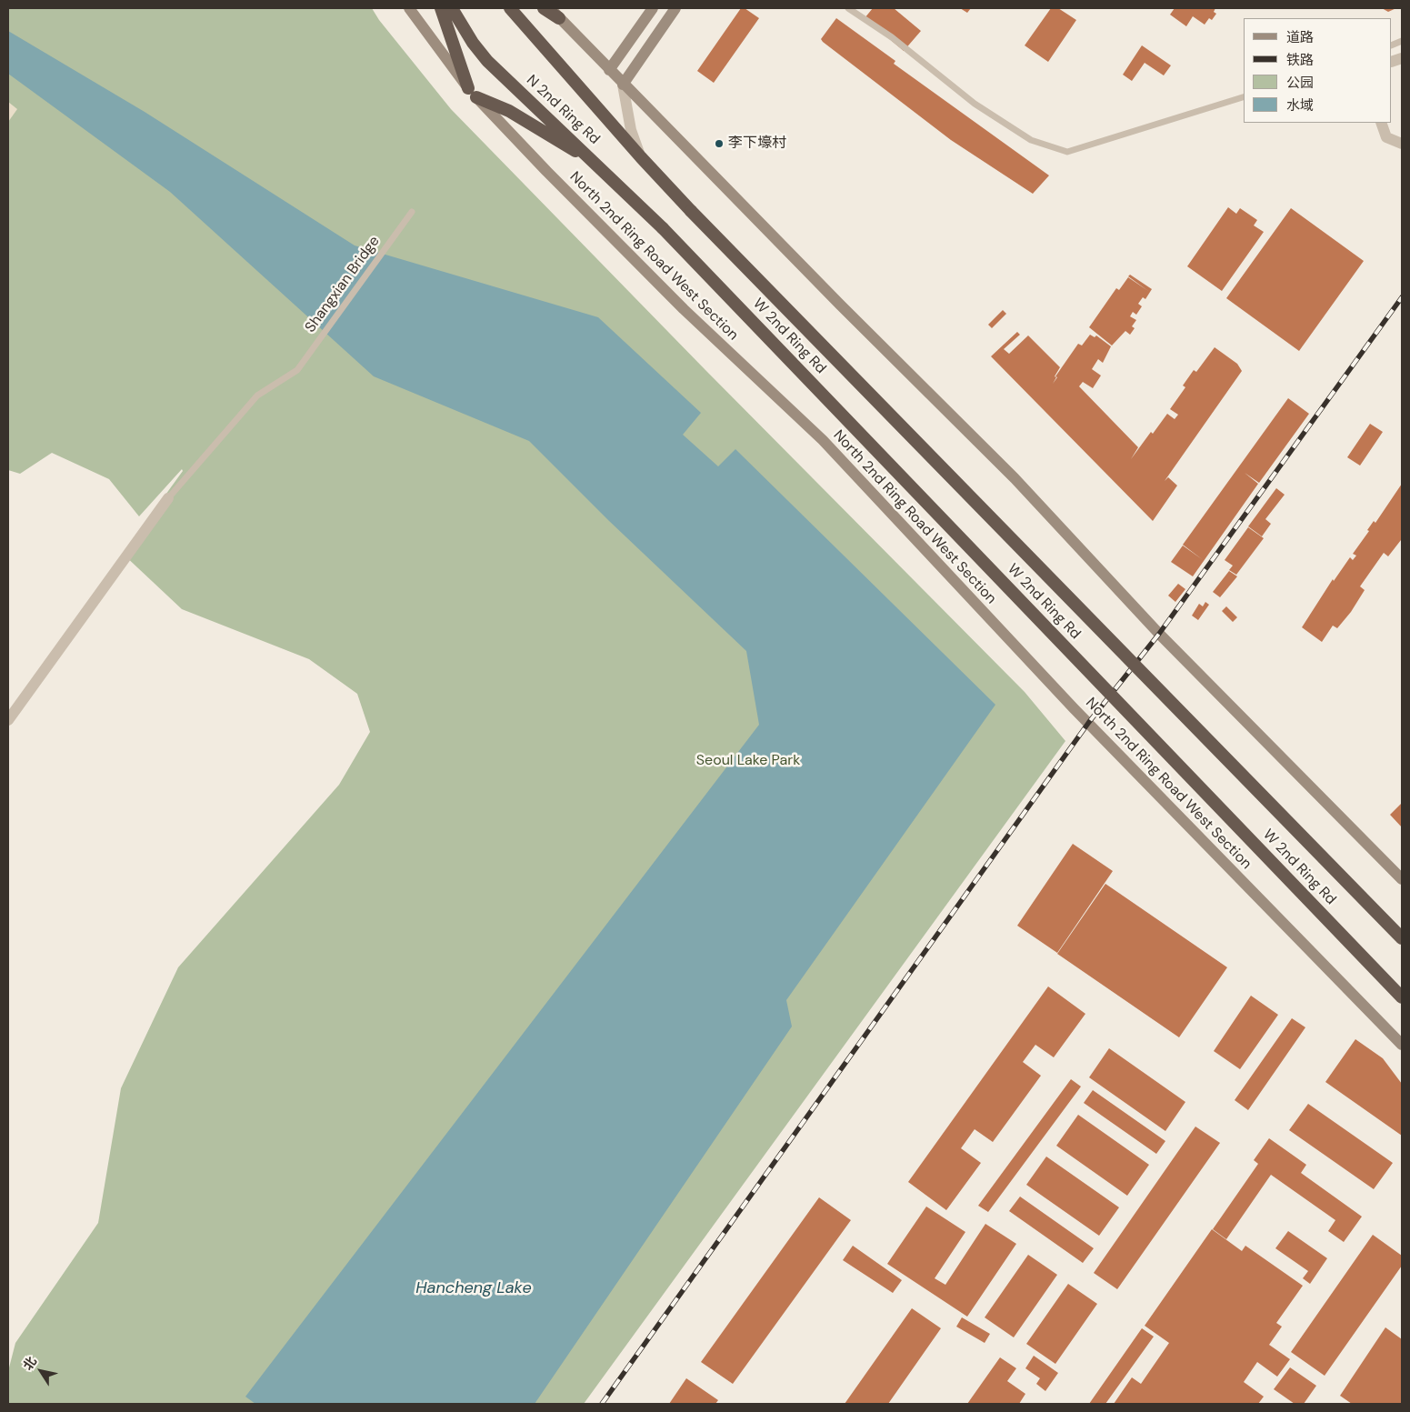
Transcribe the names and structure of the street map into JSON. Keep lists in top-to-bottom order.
{
  "streets": {
    "highway": ["N 2nd Ring Rd", "W 2nd Ring Rd"],
    "main road": ["North 2nd Ring Road West Section"],
    "lane": ["Shangxian Bridge"]
  },
  "crossings": [
    ["N 2nd Ring Rd", "W 2nd Ring Rd"]
  ],
  "water": ["Hancheng Lake"],
  "parks": ["Seoul Lake Park"],
  "places": ["李下壕村"],
  "legend": [
    "道路",
    "铁路",
    "公园",
    "水域"
  ],
  "north": "top left"
}
